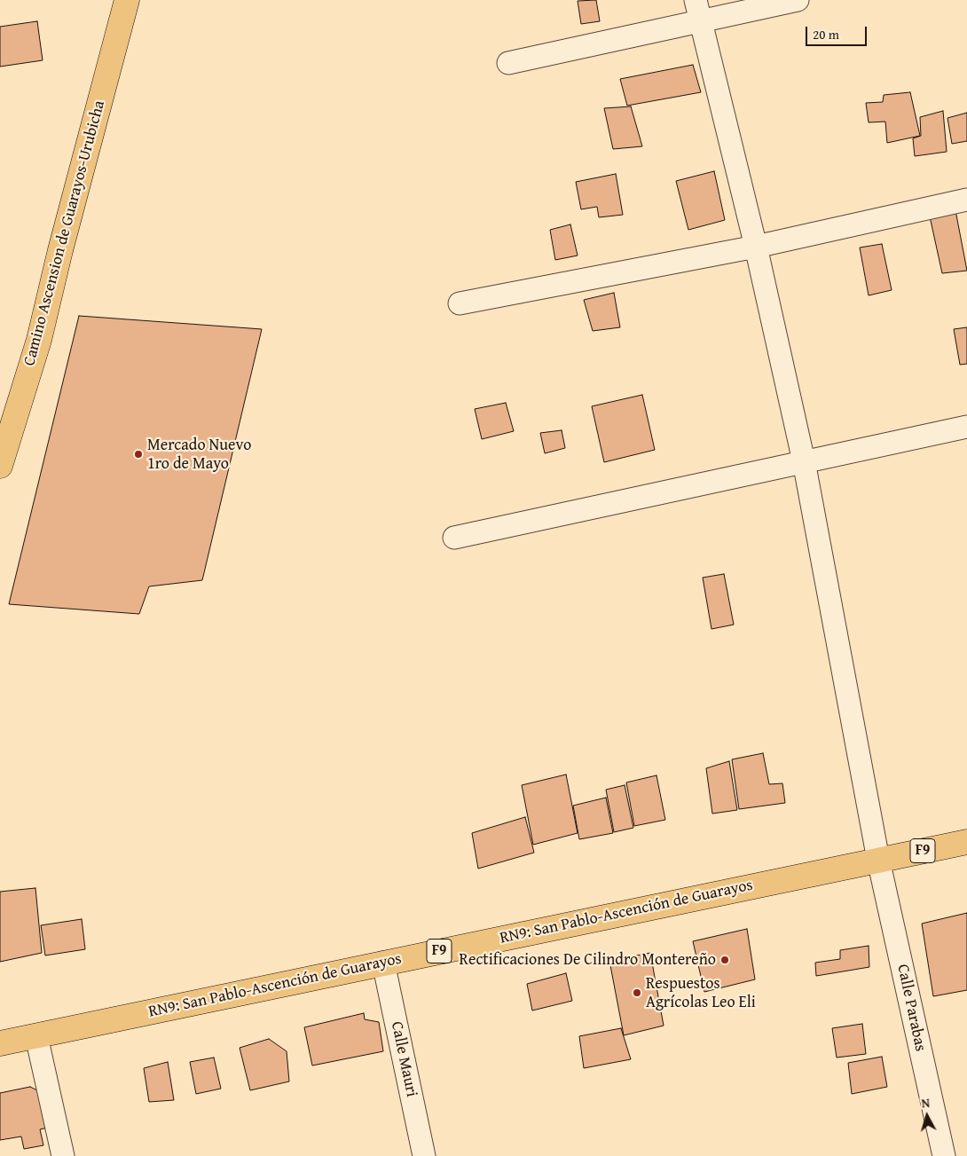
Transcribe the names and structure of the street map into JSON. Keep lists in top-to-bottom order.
{
  "streets": {
    "main road": ["Camino Ascension de Guarayos-Urubicha", "F9", "RN9: San Pablo-Ascención de Guarayos"],
    "street": ["Calle Parabas", "Calle Mauri"]
  },
  "crossings": [
    ["RN9: San Pablo-Ascención de Guarayos", "Calle Parabas"],
    ["RN9: San Pablo-Ascención de Guarayos", "Calle Mauri"]
  ],
  "places": ["Mercado Nuevo 1ro de Mayo", "Rectificaciones De Cilindro Montereño", "Respuestos Agrícolas Leo Eli"],
  "scale_bar": "20 m",
  "north": "top"
}
